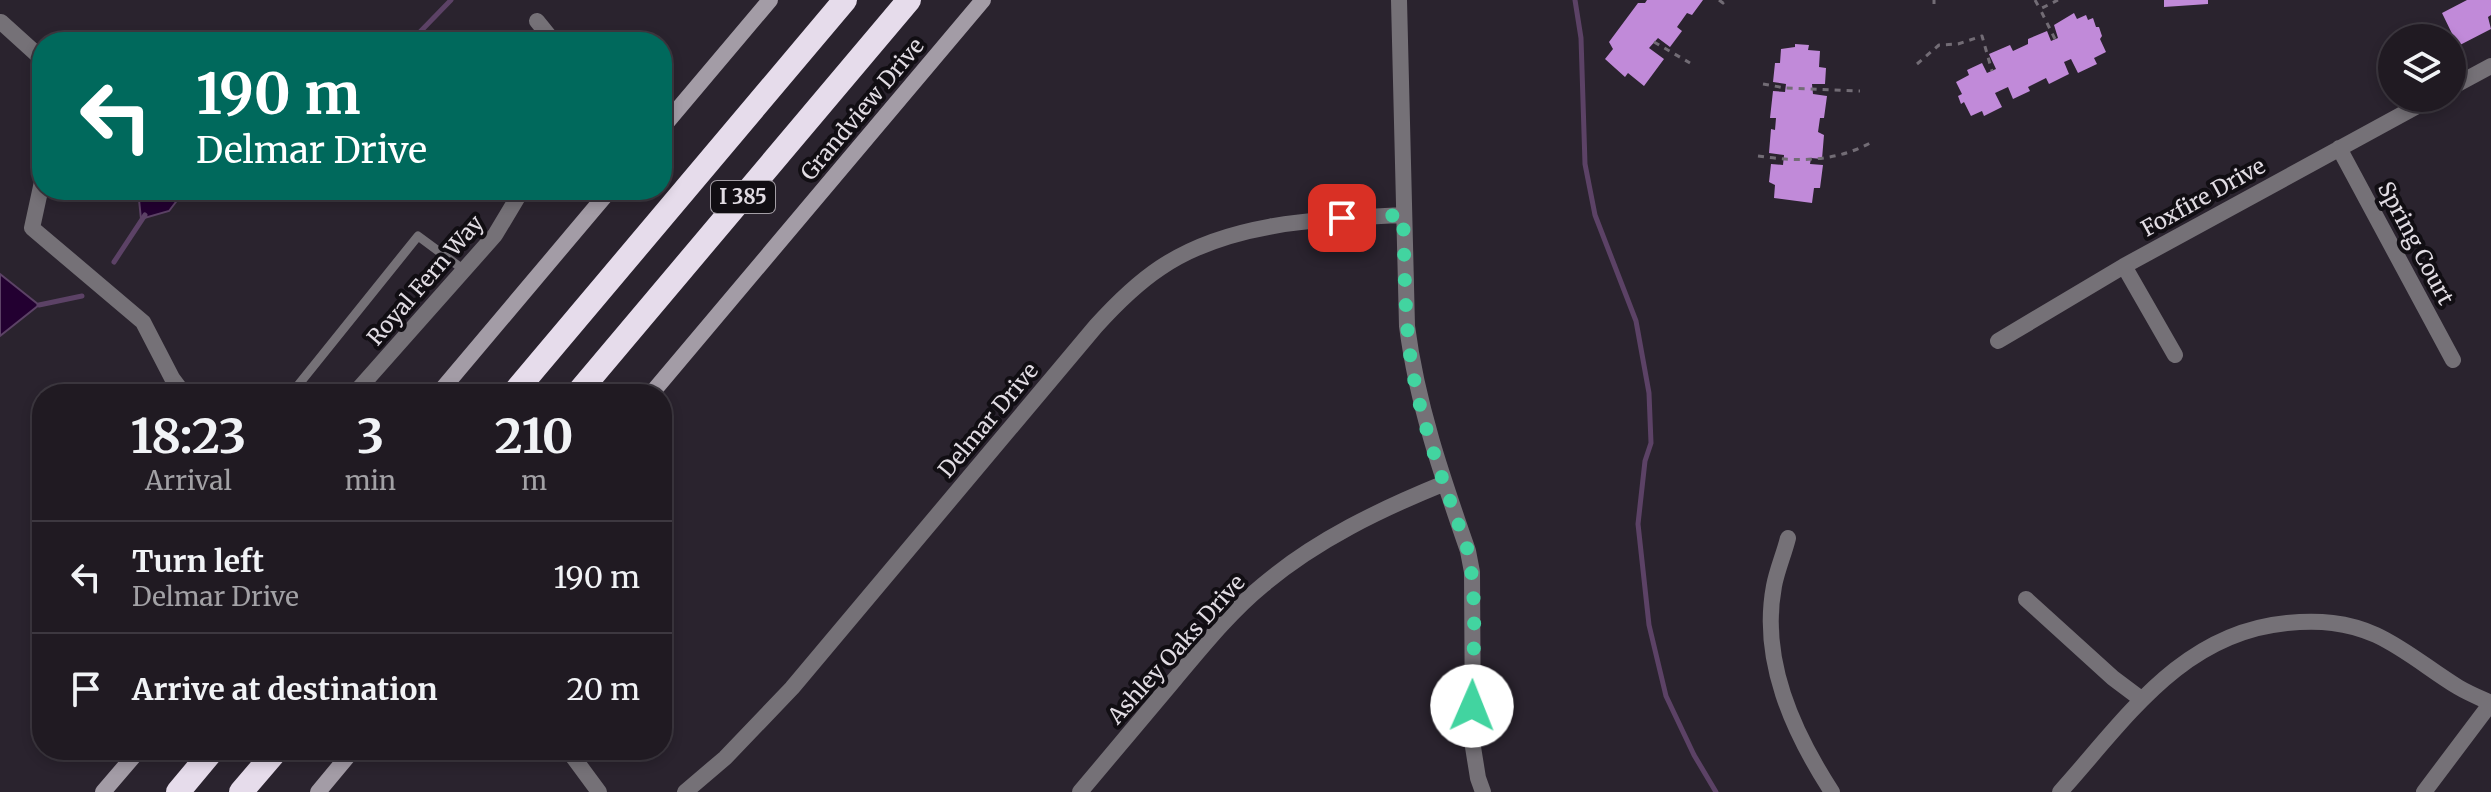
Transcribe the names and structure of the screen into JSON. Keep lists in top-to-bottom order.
{
  "streets": {
    "highway": ["I 385"],
    "street": [
      "Grandview Drive",
      "Foxfire Drive",
      "Spring Court",
      "Royal Fern Way",
      "Delmar Drive",
      "Ashley Oaks Drive"
    ]
  },
  "crossings": [
    ["Foxfire Drive", "Spring Court"]
  ],
  "page": {
    "turn": ["190 m", "Delmar Drive"],
    "eta": [
      "18:23",
      "Arrival",
      "3",
      "min",
      "210",
      "m"
    ],
    "list": [
      {
        "name": "Turn left",
        "note": "Delmar Drive",
        "value": "190 m"
      },
      {
        "name": "Arrive at destination",
        "value": "20 m"
      }
    ]
  }
}
